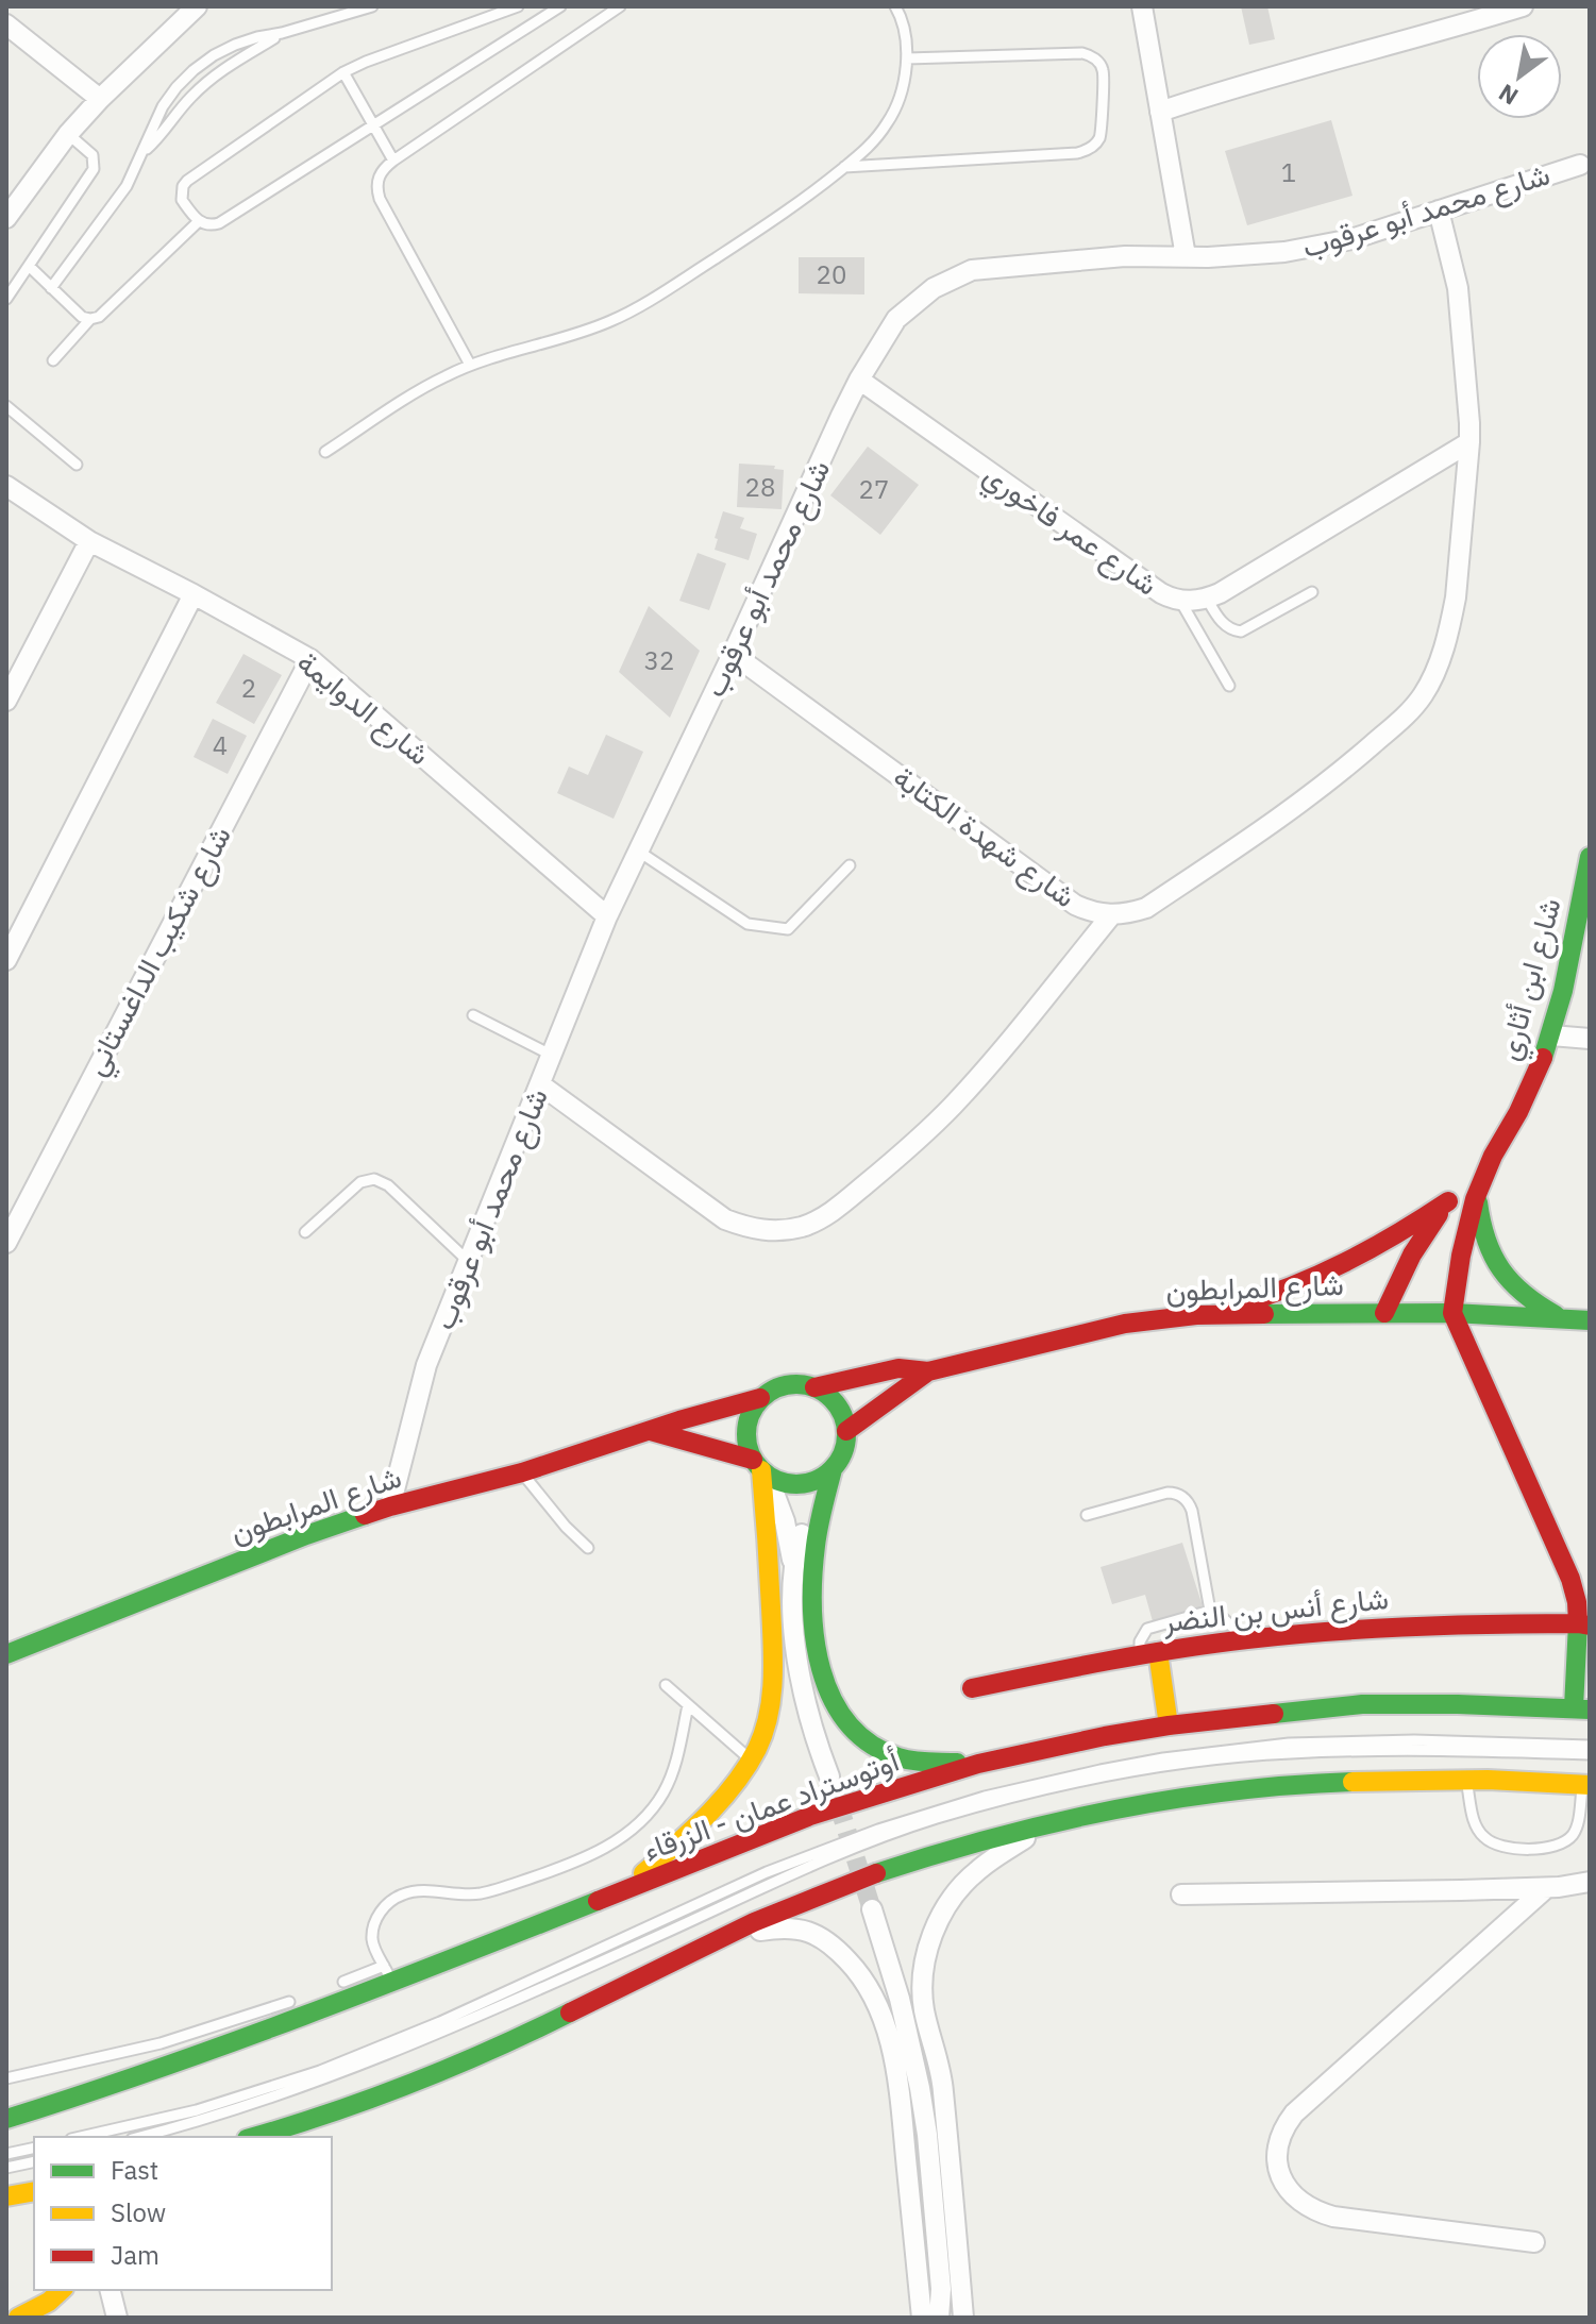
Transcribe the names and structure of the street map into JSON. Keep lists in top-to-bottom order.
{
  "streets": {
    "main road": [
      "شارع ابن أثاري",
      "شارع المرابطون",
      "شارع أنس بن النضر",
      "أوتوستراد عمان - الزرقاء"
    ],
    "street": [
      "شارع محمد أبو عرقوب",
      "شارع عمر فاخوري",
      "شارع الدوايمة",
      "شارع شهدة الكتابة",
      "شارع شكيب الداغستاني"
    ]
  },
  "crossings": [
    ["شارع محمد أبو عرقوب", "شارع عمر فاخوري"],
    ["شارع محمد أبو عرقوب", "شارع الدوايمة"],
    ["شارع محمد أبو عرقوب", "شارع شهدة الكتابة"],
    ["شارع محمد أبو عرقوب", "شارع المرابطون"],
    ["شارع عمر فاخوري", "شارع شهدة الكتابة"],
    ["شارع الدوايمة", "شارع شكيب الداغستاني"],
    ["شارع ابن أثاري", "شارع المرابطون"]
  ],
  "house_numbers": [
    "1",
    "20",
    "28",
    "27",
    "32",
    "2",
    "4"
  ],
  "legend": ["Fast", "Slow", "Jam"],
  "north": "bottom left"
}
